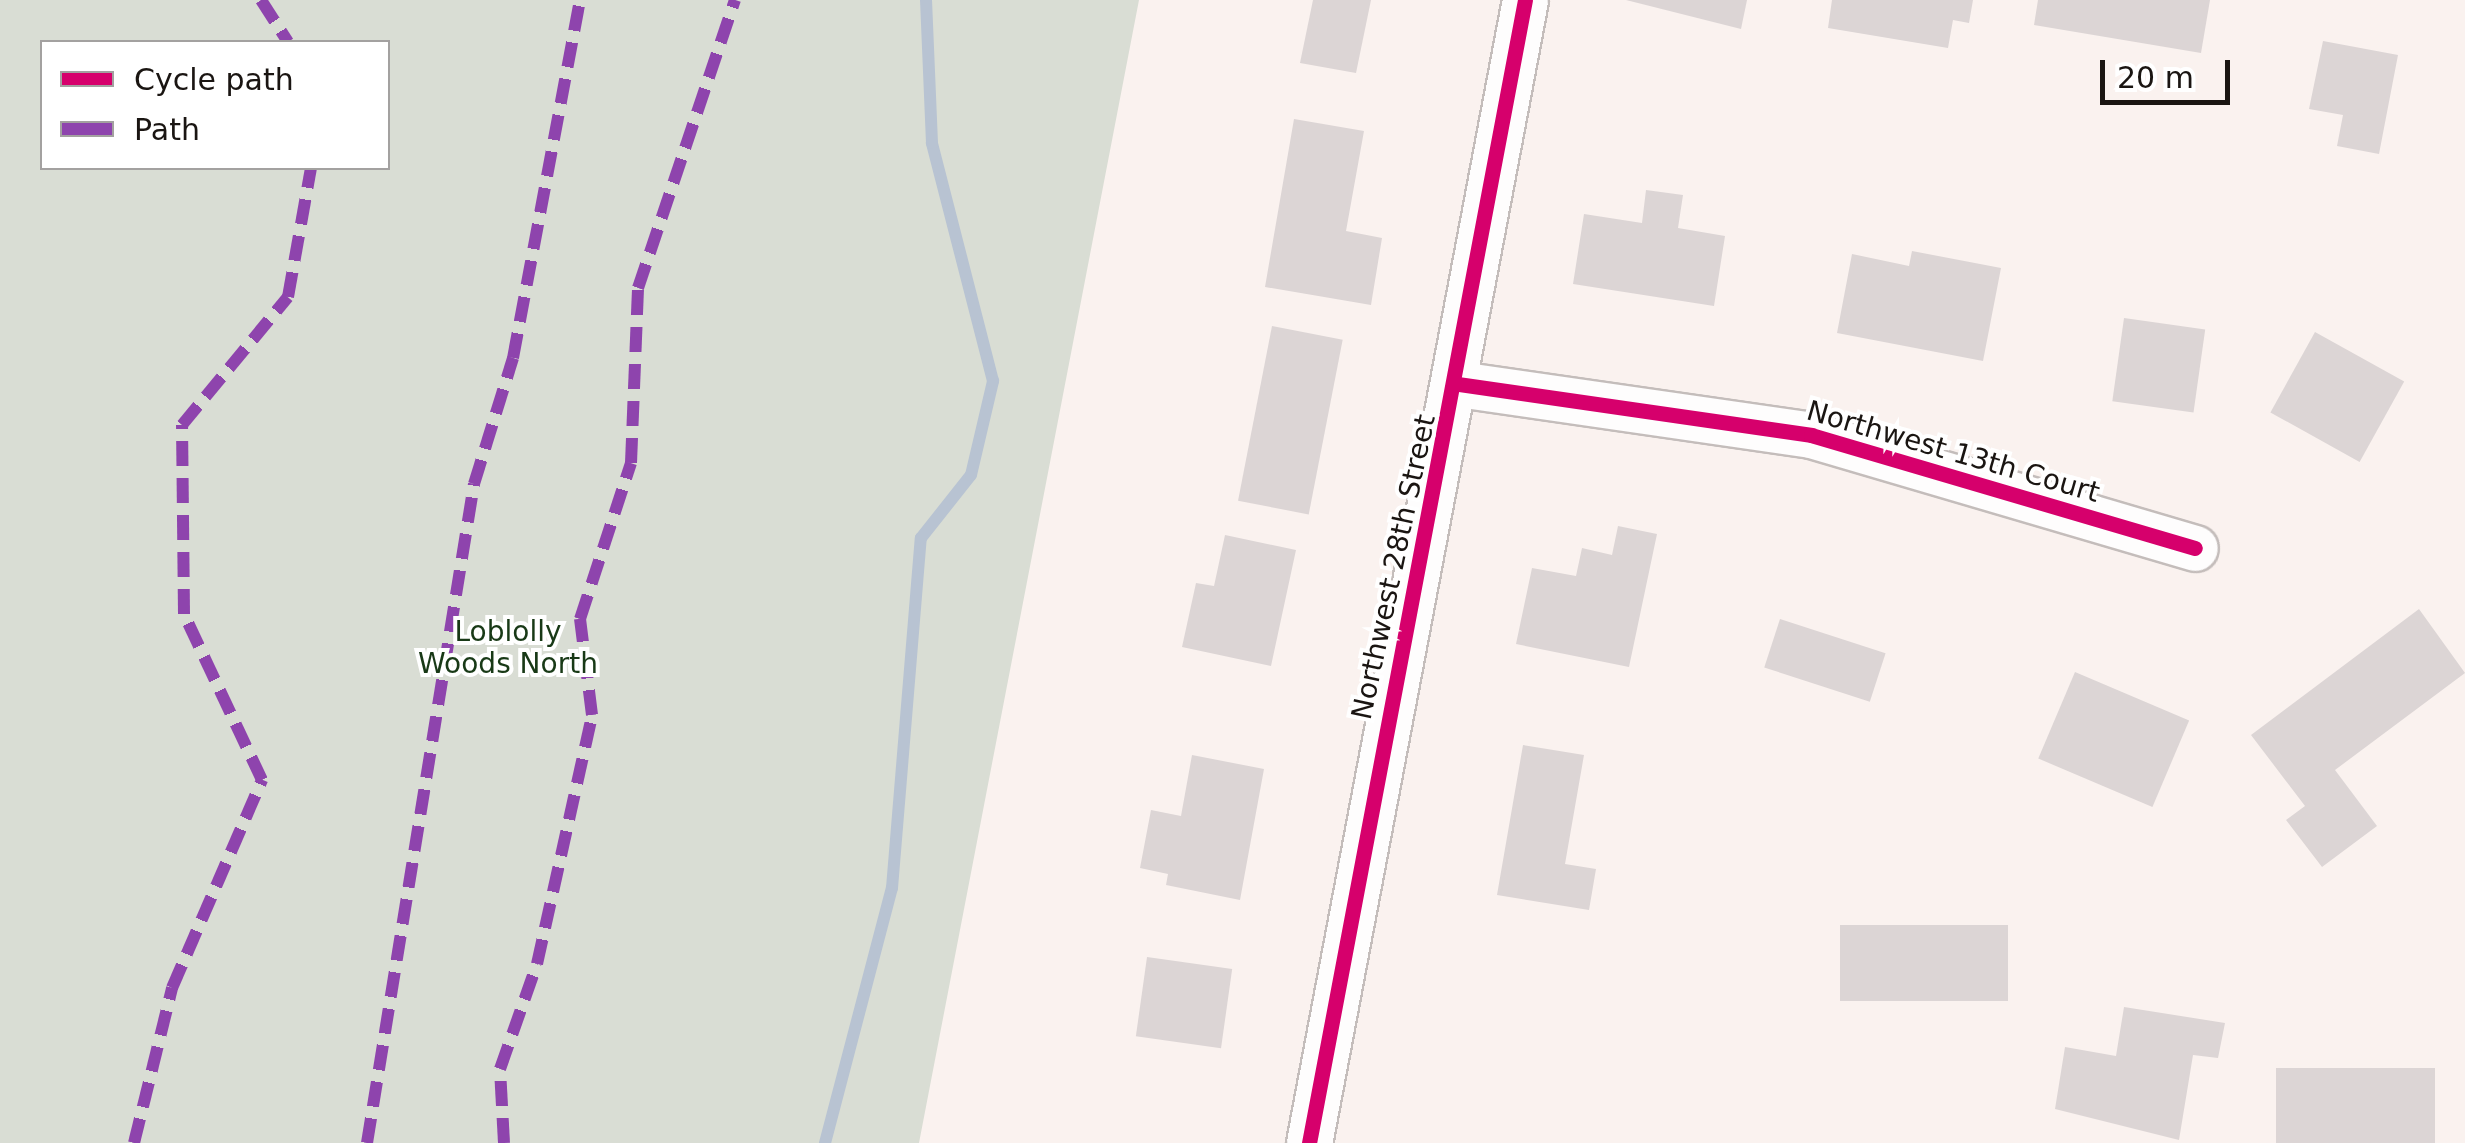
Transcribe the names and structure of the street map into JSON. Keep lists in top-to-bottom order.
{
  "streets": {
    "street": ["Northwest 13th Court", "Northwest 28th Street"]
  },
  "crossings": [
    ["Northwest 13th Court", "Northwest 28th Street"]
  ],
  "parks": ["Loblolly Woods North"],
  "legend": ["Cycle path", "Path"],
  "scale_bar": "20 m"
}
